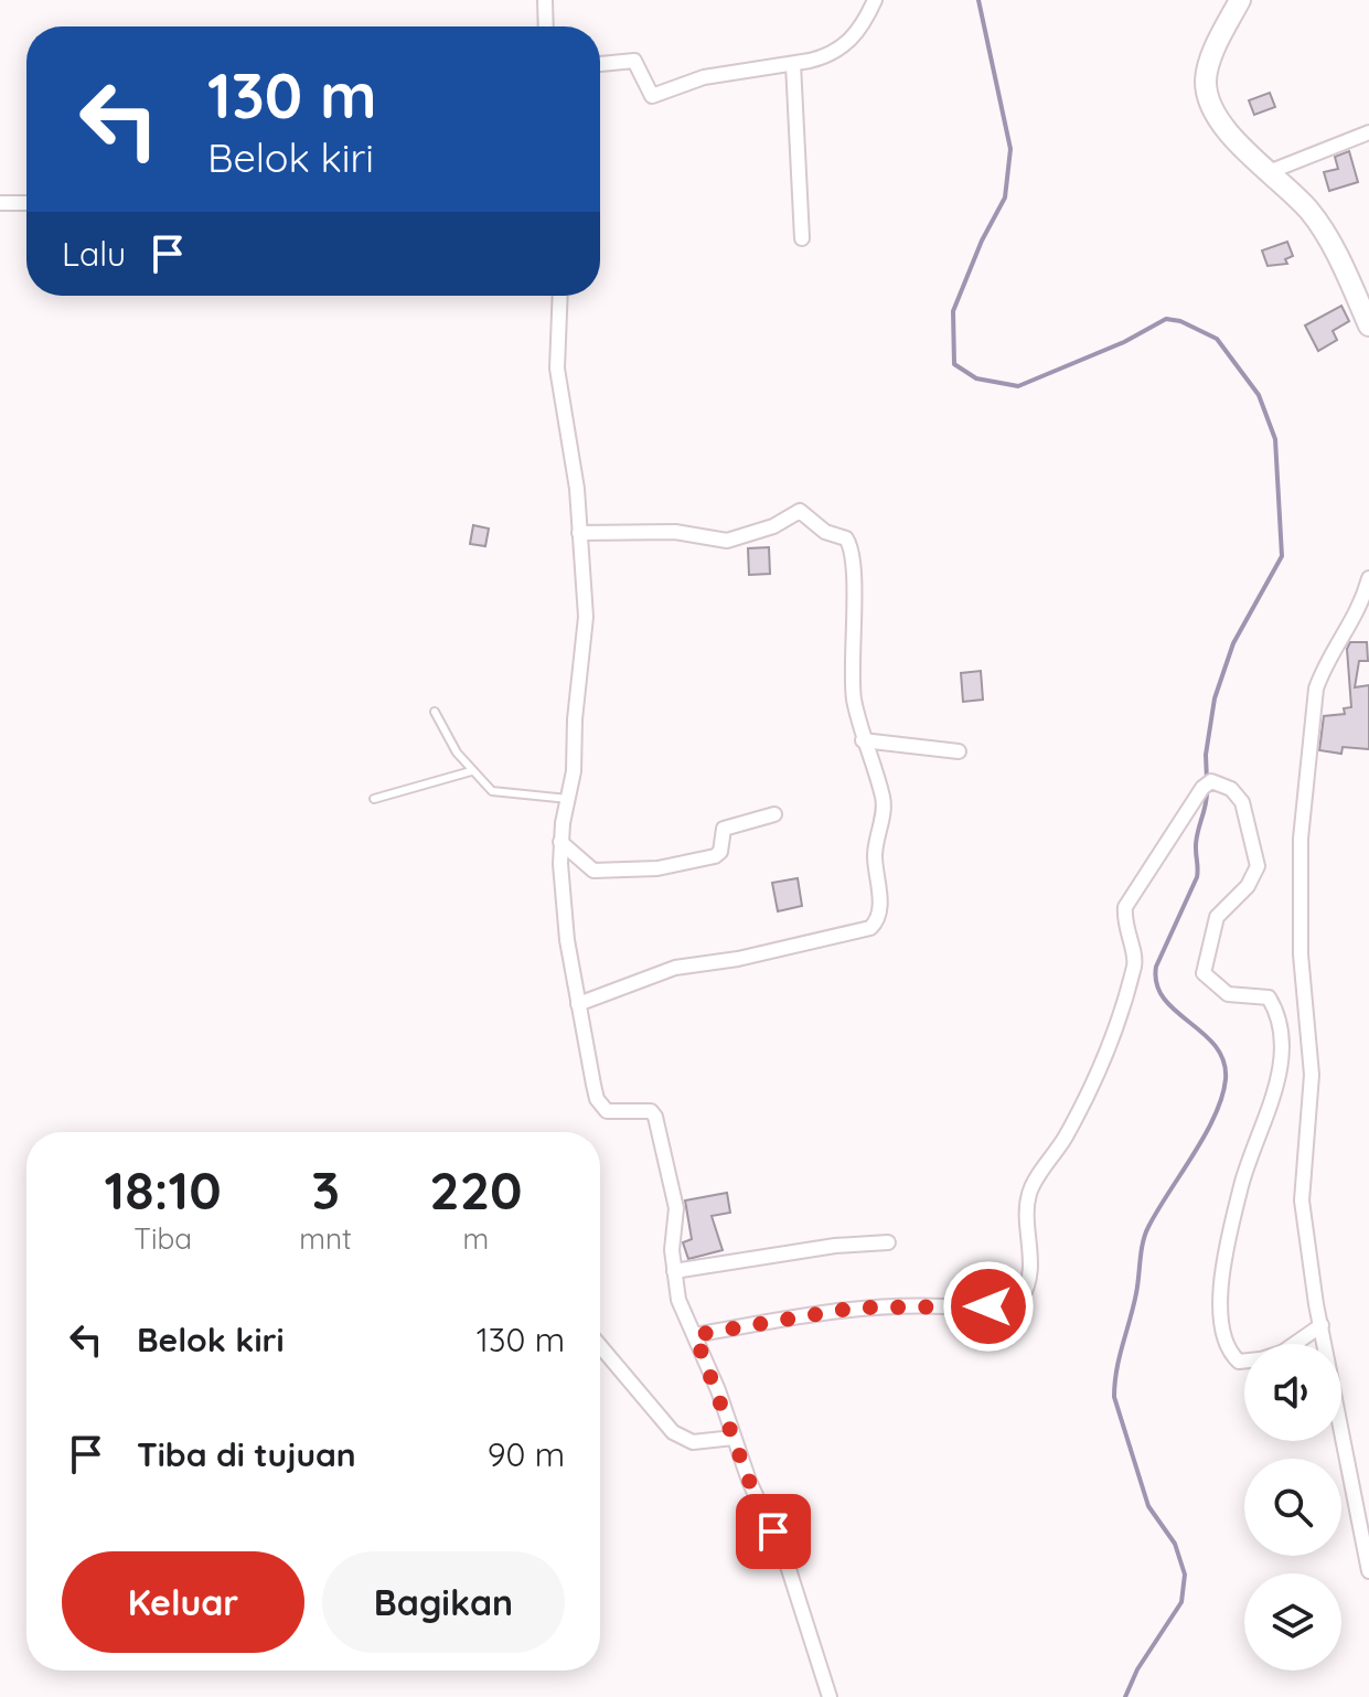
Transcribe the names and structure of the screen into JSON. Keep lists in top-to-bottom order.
{
  "page": {
    "turn": ["130 m", "Belok kiri"],
    "then": "Lalu",
    "eta": [
      "18:10",
      "Tiba",
      "3",
      "mnt",
      "220",
      "m"
    ],
    "list": [
      {
        "name": "Belok kiri",
        "value": "130 m"
      },
      {
        "name": "Tiba di tujuan",
        "value": "90 m"
      }
    ],
    "buttons": ["Keluar", "Bagikan"]
  }
}
